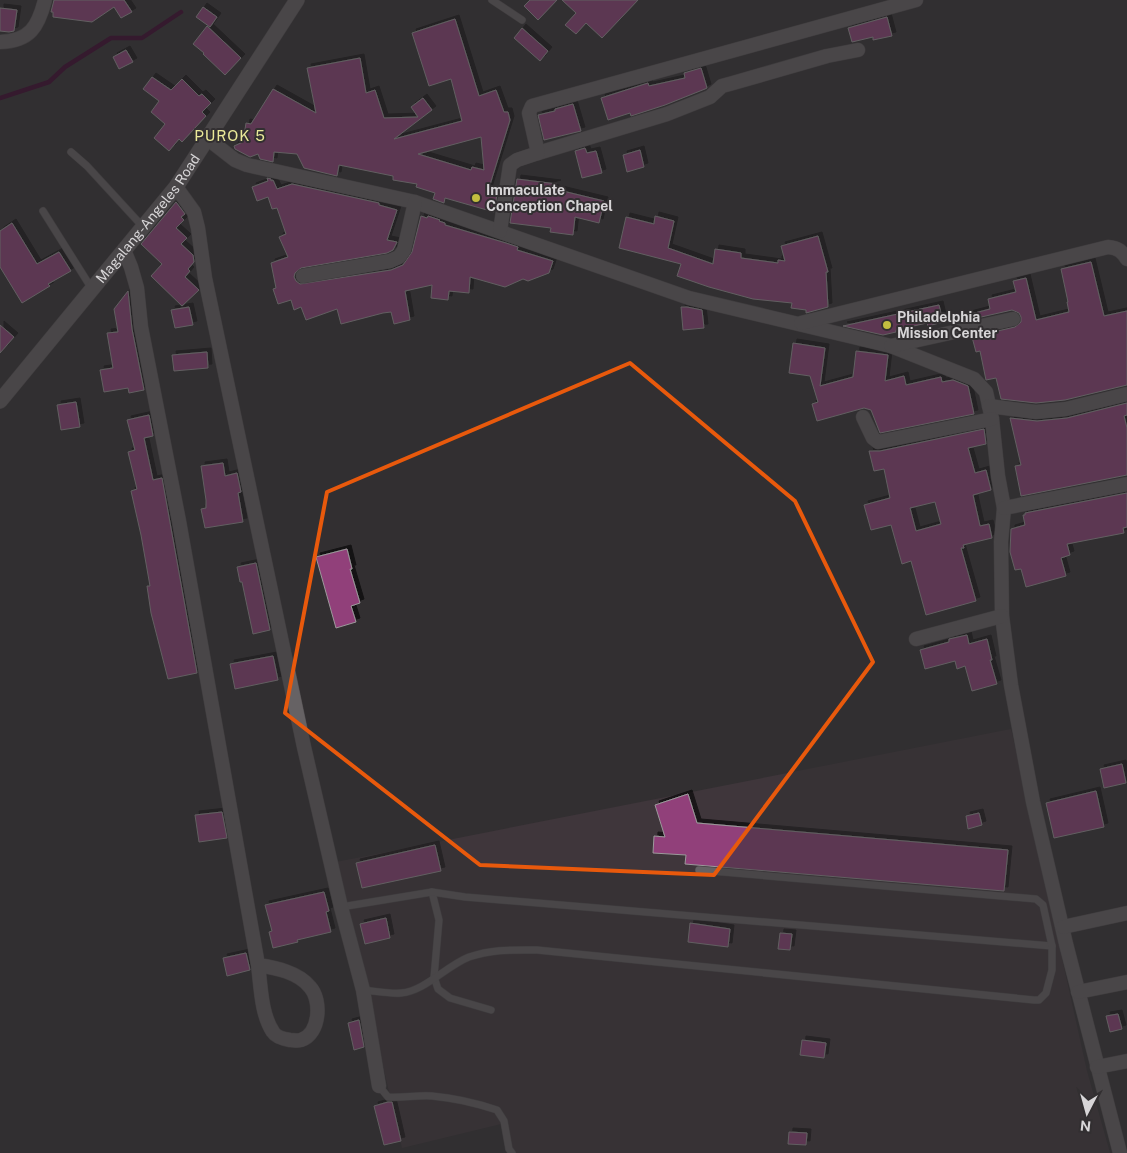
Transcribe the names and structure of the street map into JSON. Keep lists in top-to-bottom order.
{
  "streets": {
    "main road": ["Magalang-Angeles Road"]
  },
  "districts": ["PUROK 5"],
  "places": ["Immaculate Conception Chapel", "Philadelphia Mission Center"],
  "north": "bottom"
}
